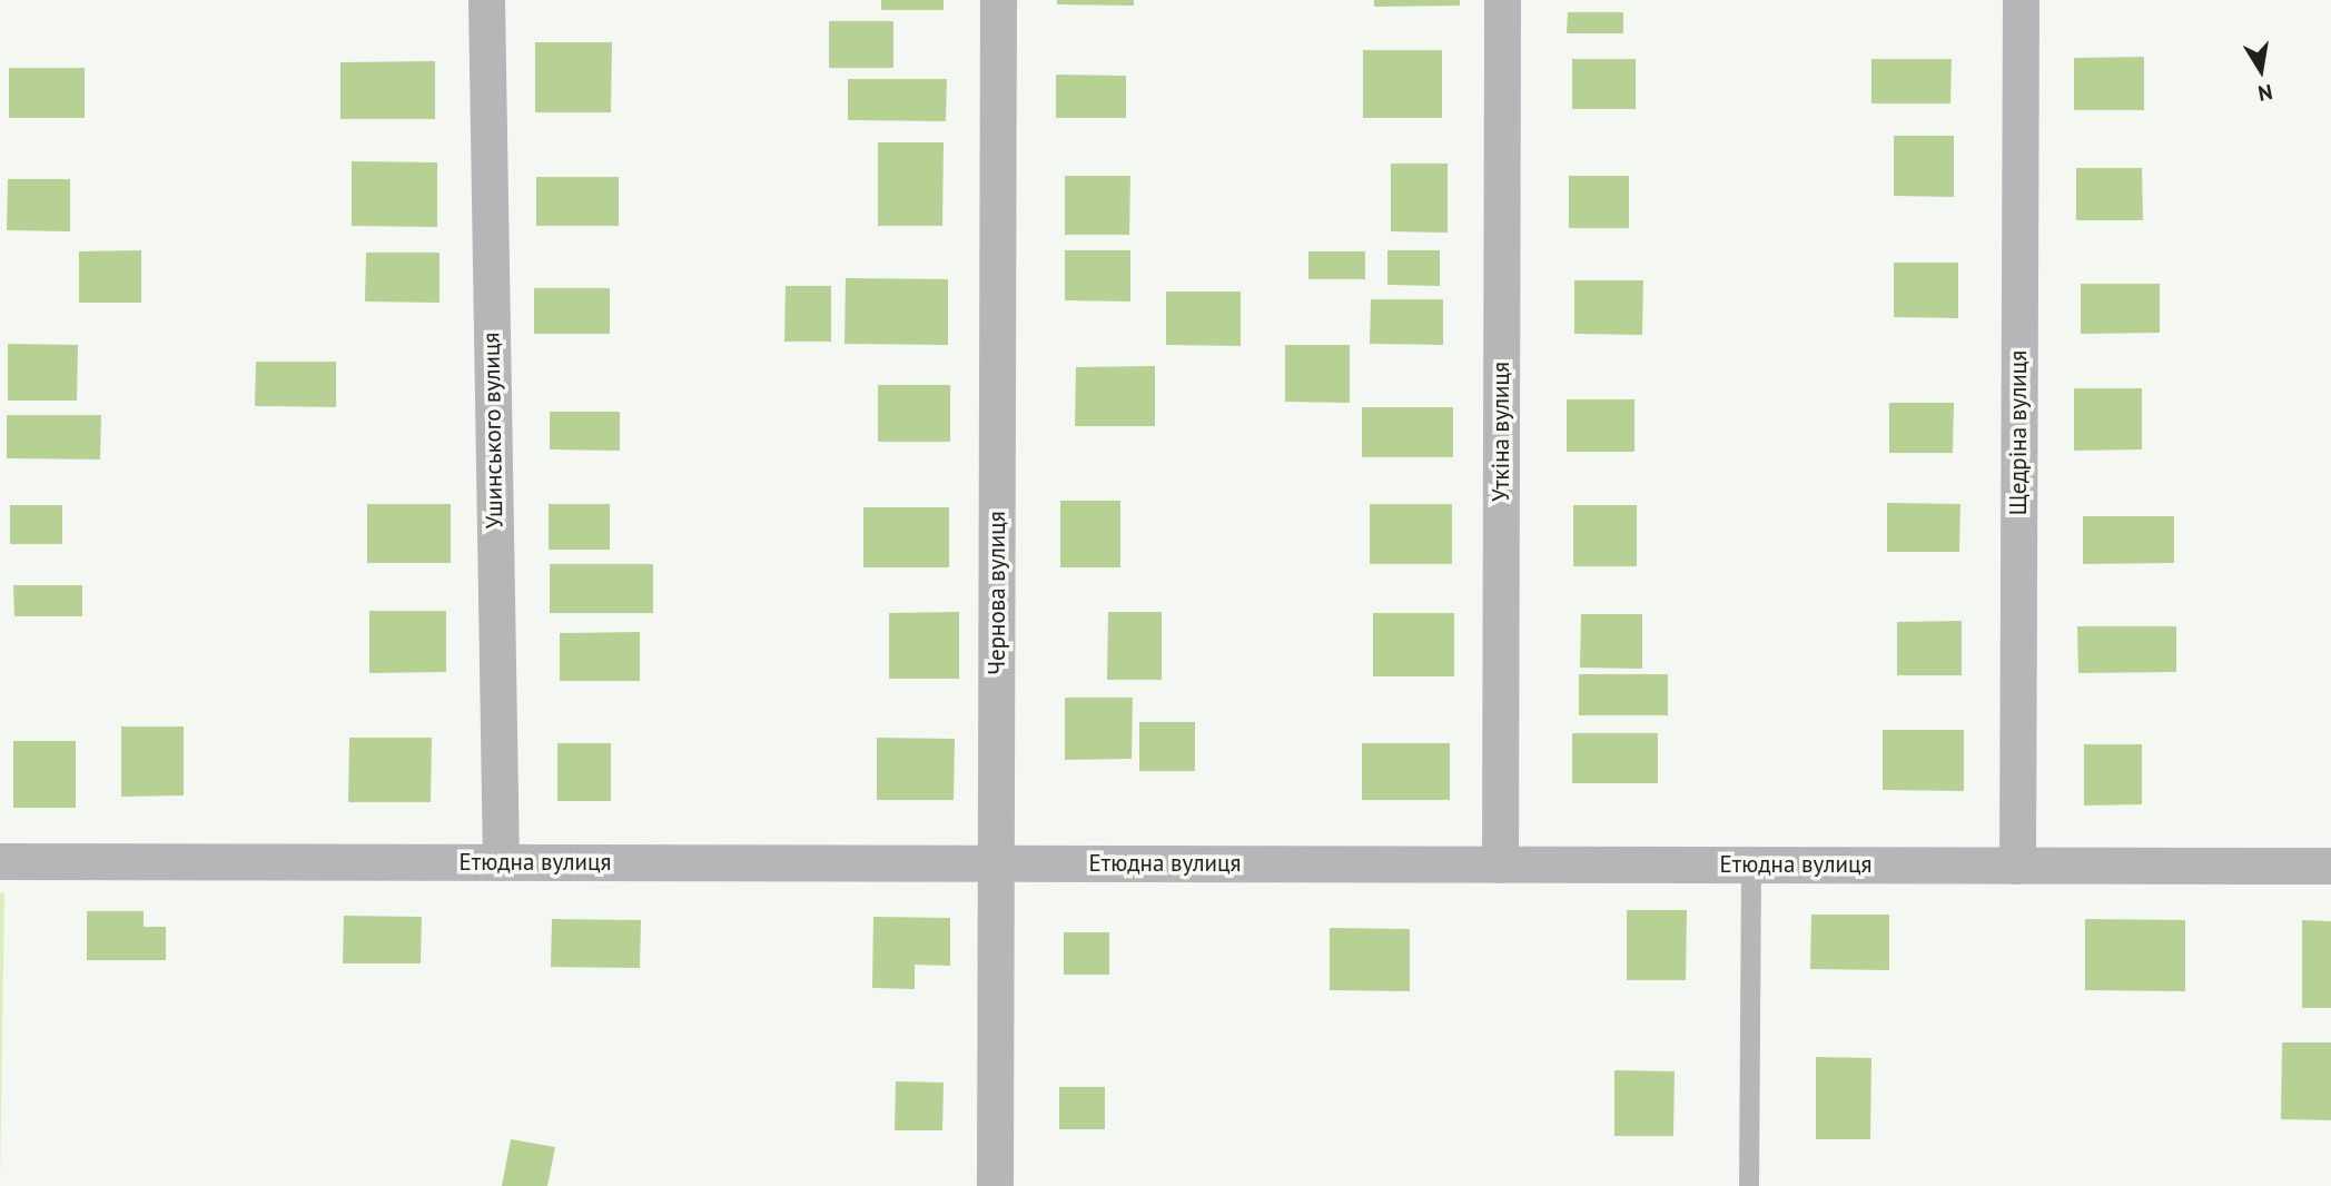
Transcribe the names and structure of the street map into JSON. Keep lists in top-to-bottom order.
{
  "streets": {
    "street": [
      "Ушинського вулиця",
      "Уткіна вулиця",
      "Щедріна вулиця",
      "Чернова вулиця",
      "Етюдна вулиця"
    ]
  },
  "crossings": [
    ["Ушинського вулиця", "Етюдна вулиця"],
    ["Уткіна вулиця", "Етюдна вулиця"],
    ["Щедріна вулиця", "Етюдна вулиця"],
    ["Чернова вулиця", "Етюдна вулиця"]
  ],
  "north": "bottom"
}
